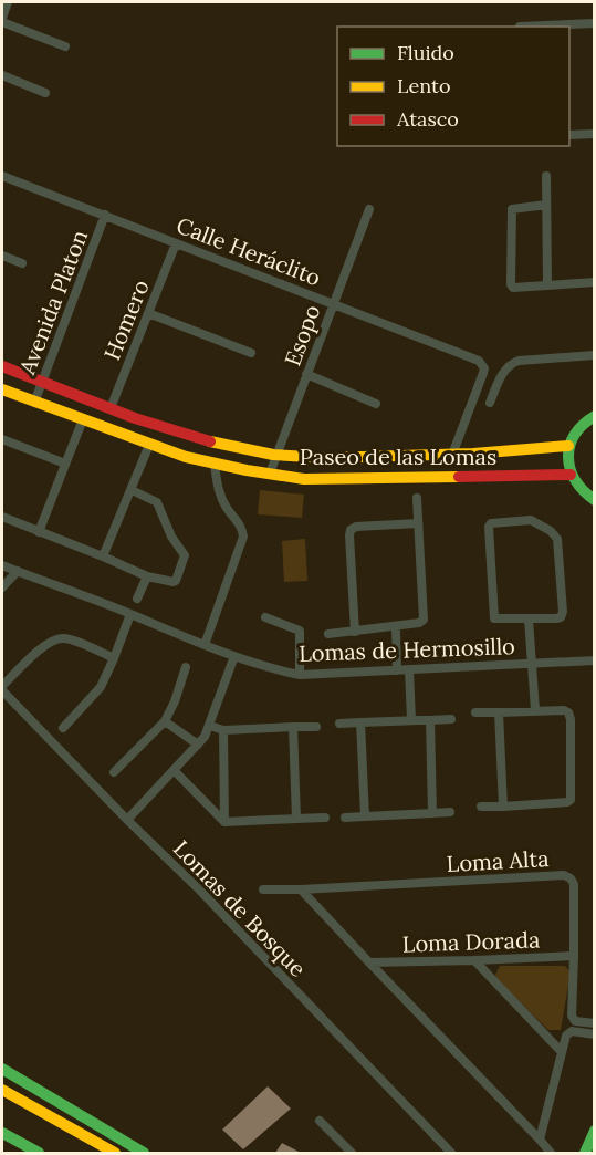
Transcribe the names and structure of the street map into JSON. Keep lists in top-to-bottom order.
{
  "streets": {
    "main road": ["Paseo de las Lomas"],
    "street": [
      "Calle Heráclito",
      "Avenida Platon",
      "Homero",
      "Esopo",
      "Lomas de Hermosillo",
      "Loma Alta",
      "Lomas de Bosque",
      "Loma Dorada"
    ]
  },
  "crossings": [
    ["Calle Heráclito", "Avenida Platon"],
    ["Calle Heráclito", "Homero"],
    ["Calle Heráclito", "Esopo"],
    ["Calle Heráclito", "Paseo de las Lomas"],
    ["Avenida Platon", "Paseo de las Lomas"],
    ["Homero", "Paseo de las Lomas"],
    ["Esopo", "Paseo de las Lomas"],
    ["Loma Alta", "Loma Dorada"]
  ],
  "legend": ["Fluido", "Lento", "Atasco"]
}
